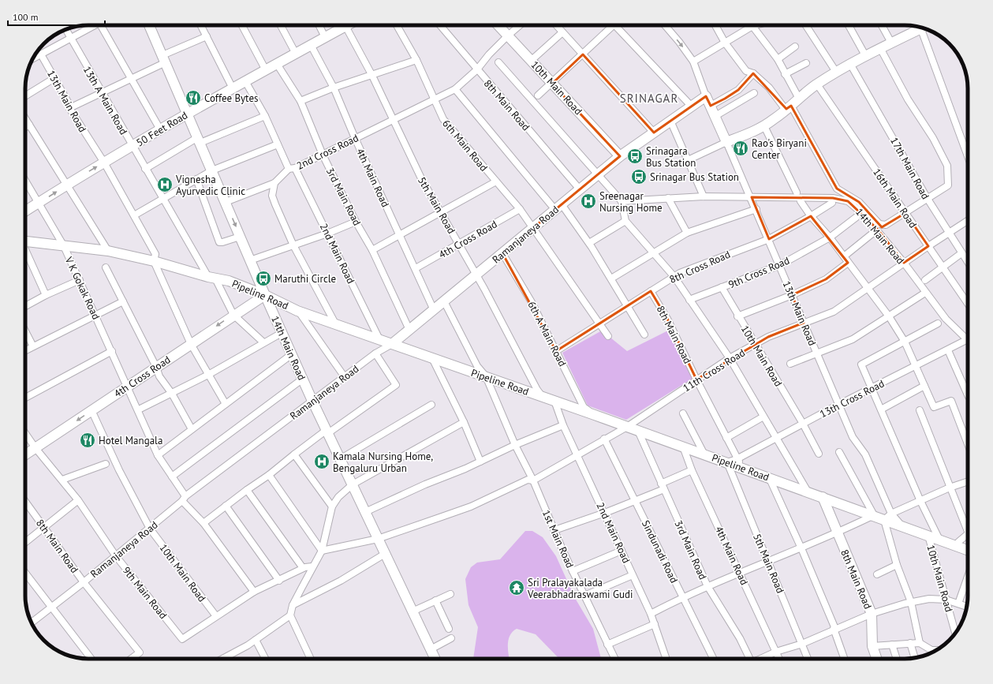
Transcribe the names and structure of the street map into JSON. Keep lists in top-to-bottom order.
{
  "streets": {
    "street": [
      "10th Main Road",
      "13th A Main Road",
      "13th Main Road",
      "8th Main Road",
      "50 Feet Road",
      "6th Main Road",
      "2nd Cross Road",
      "17th Main Road",
      "4th Main Road",
      "3rd Main Road",
      "16th Main Road",
      "5th Main Road",
      "Ramanjaneya Road",
      "14th Main Road",
      "4th Cross Road",
      "2nd Main Road",
      "8th Cross Road",
      "9th Cross Road",
      "V K Gokak Road",
      "Pipeline Road",
      "6th A Main Road",
      "11th Cross Road",
      "13th Cross Road",
      "1st Main Road",
      "Sindunadi Road",
      "9th Main Road"
    ]
  },
  "crossings": [
    ["10th Main Road", "Ramanjaneya Road"],
    ["10th Main Road", "4th Cross Road"],
    ["10th Main Road", "9th Cross Road"],
    ["10th Main Road", "Pipeline Road"],
    ["10th Main Road", "11th Cross Road"],
    ["10th Main Road", "13th Cross Road"],
    ["10th Main Road", "9th Main Road"],
    ["13th A Main Road", "50 Feet Road"],
    ["13th A Main Road", "4th Cross Road"],
    ["13th A Main Road", "Pipeline Road"],
    ["13th Main Road", "50 Feet Road"],
    ["13th Main Road", "14th Main Road"],
    ["13th Main Road", "4th Cross Road"],
    ["13th Main Road", "8th Cross Road"],
    ["13th Main Road", "9th Cross Road"],
    ["13th Main Road", "Pipeline Road"],
    ["13th Main Road", "11th Cross Road"],
    ["13th Main Road", "13th Cross Road"],
    ["8th Main Road", "2nd Cross Road"],
    ["8th Main Road", "Ramanjaneya Road"],
    ["8th Main Road", "8th Cross Road"],
    ["8th Main Road", "Pipeline Road"],
    ["8th Main Road", "11th Cross Road"],
    ["50 Feet Road", "4th Main Road"],
    ["50 Feet Road", "3rd Main Road"],
    ["50 Feet Road", "5th Main Road"],
    ["50 Feet Road", "14th Main Road"],
    ["50 Feet Road", "2nd Main Road"],
    ["50 Feet Road", "V K Gokak Road"],
    ["6th Main Road", "2nd Cross Road"],
    ["6th Main Road", "Ramanjaneya Road"],
    ["6th Main Road", "4th Cross Road"],
    ["6th Main Road", "8th Cross Road"],
    ["2nd Cross Road", "4th Main Road"],
    ["2nd Cross Road", "3rd Main Road"],
    ["2nd Cross Road", "5th Main Road"],
    ["2nd Cross Road", "14th Main Road"],
    ["2nd Cross Road", "2nd Main Road"],
    ["17th Main Road", "11th Cross Road"],
    ["4th Main Road", "Ramanjaneya Road"],
    ["4th Main Road", "4th Cross Road"],
    ["4th Main Road", "Pipeline Road"],
    ["3rd Main Road", "Ramanjaneya Road"],
    ["3rd Main Road", "Pipeline Road"],
    ["16th Main Road", "11th Cross Road"],
    ["5th Main Road", "Ramanjaneya Road"],
    ["5th Main Road", "4th Cross Road"],
    ["5th Main Road", "Pipeline Road"],
    ["5th Main Road", "13th Cross Road"],
    ["Ramanjaneya Road", "14th Main Road"],
    ["Ramanjaneya Road", "V K Gokak Road"],
    ["Ramanjaneya Road", "Pipeline Road"],
    ["Ramanjaneya Road", "6th A Main Road"],
    ["Ramanjaneya Road", "9th Main Road"],
    ["14th Main Road", "4th Cross Road"],
    ["14th Main Road", "Pipeline Road"],
    ["14th Main Road", "11th Cross Road"],
    ["14th Main Road", "13th Cross Road"],
    ["4th Cross Road", "V K Gokak Road"],
    ["4th Cross Road", "Pipeline Road"],
    ["4th Cross Road", "9th Main Road"],
    ["2nd Main Road", "Pipeline Road"],
    ["2nd Main Road", "11th Cross Road"],
    ["8th Cross Road", "6th A Main Road"],
    ["V K Gokak Road", "Pipeline Road"],
    ["V K Gokak Road", "9th Main Road"],
    ["Pipeline Road", "6th A Main Road"],
    ["Pipeline Road", "11th Cross Road"],
    ["Pipeline Road", "13th Cross Road"],
    ["11th Cross Road", "1st Main Road"],
    ["11th Cross Road", "Sindunadi Road"]
  ],
  "districts": ["SRINAGAR"],
  "places": {
    "restaurant": ["Coffee Bytes", "Rao's Biryani Center", "Hotel Mangala"],
    "bus stop": ["Srinagara Bus Station", "Srinagar Bus Station", "Maruthi Circle"],
    "hospital": ["Vignesha Ayurvedic Clinic", "Sreenagar Nursing Home", "Kamala Nursing Home, Bengaluru Urban"],
    "temple": ["Sri Pralayakalada Veerabhadraswami Gudi"]
  },
  "scale_bar": "100 m"
}
